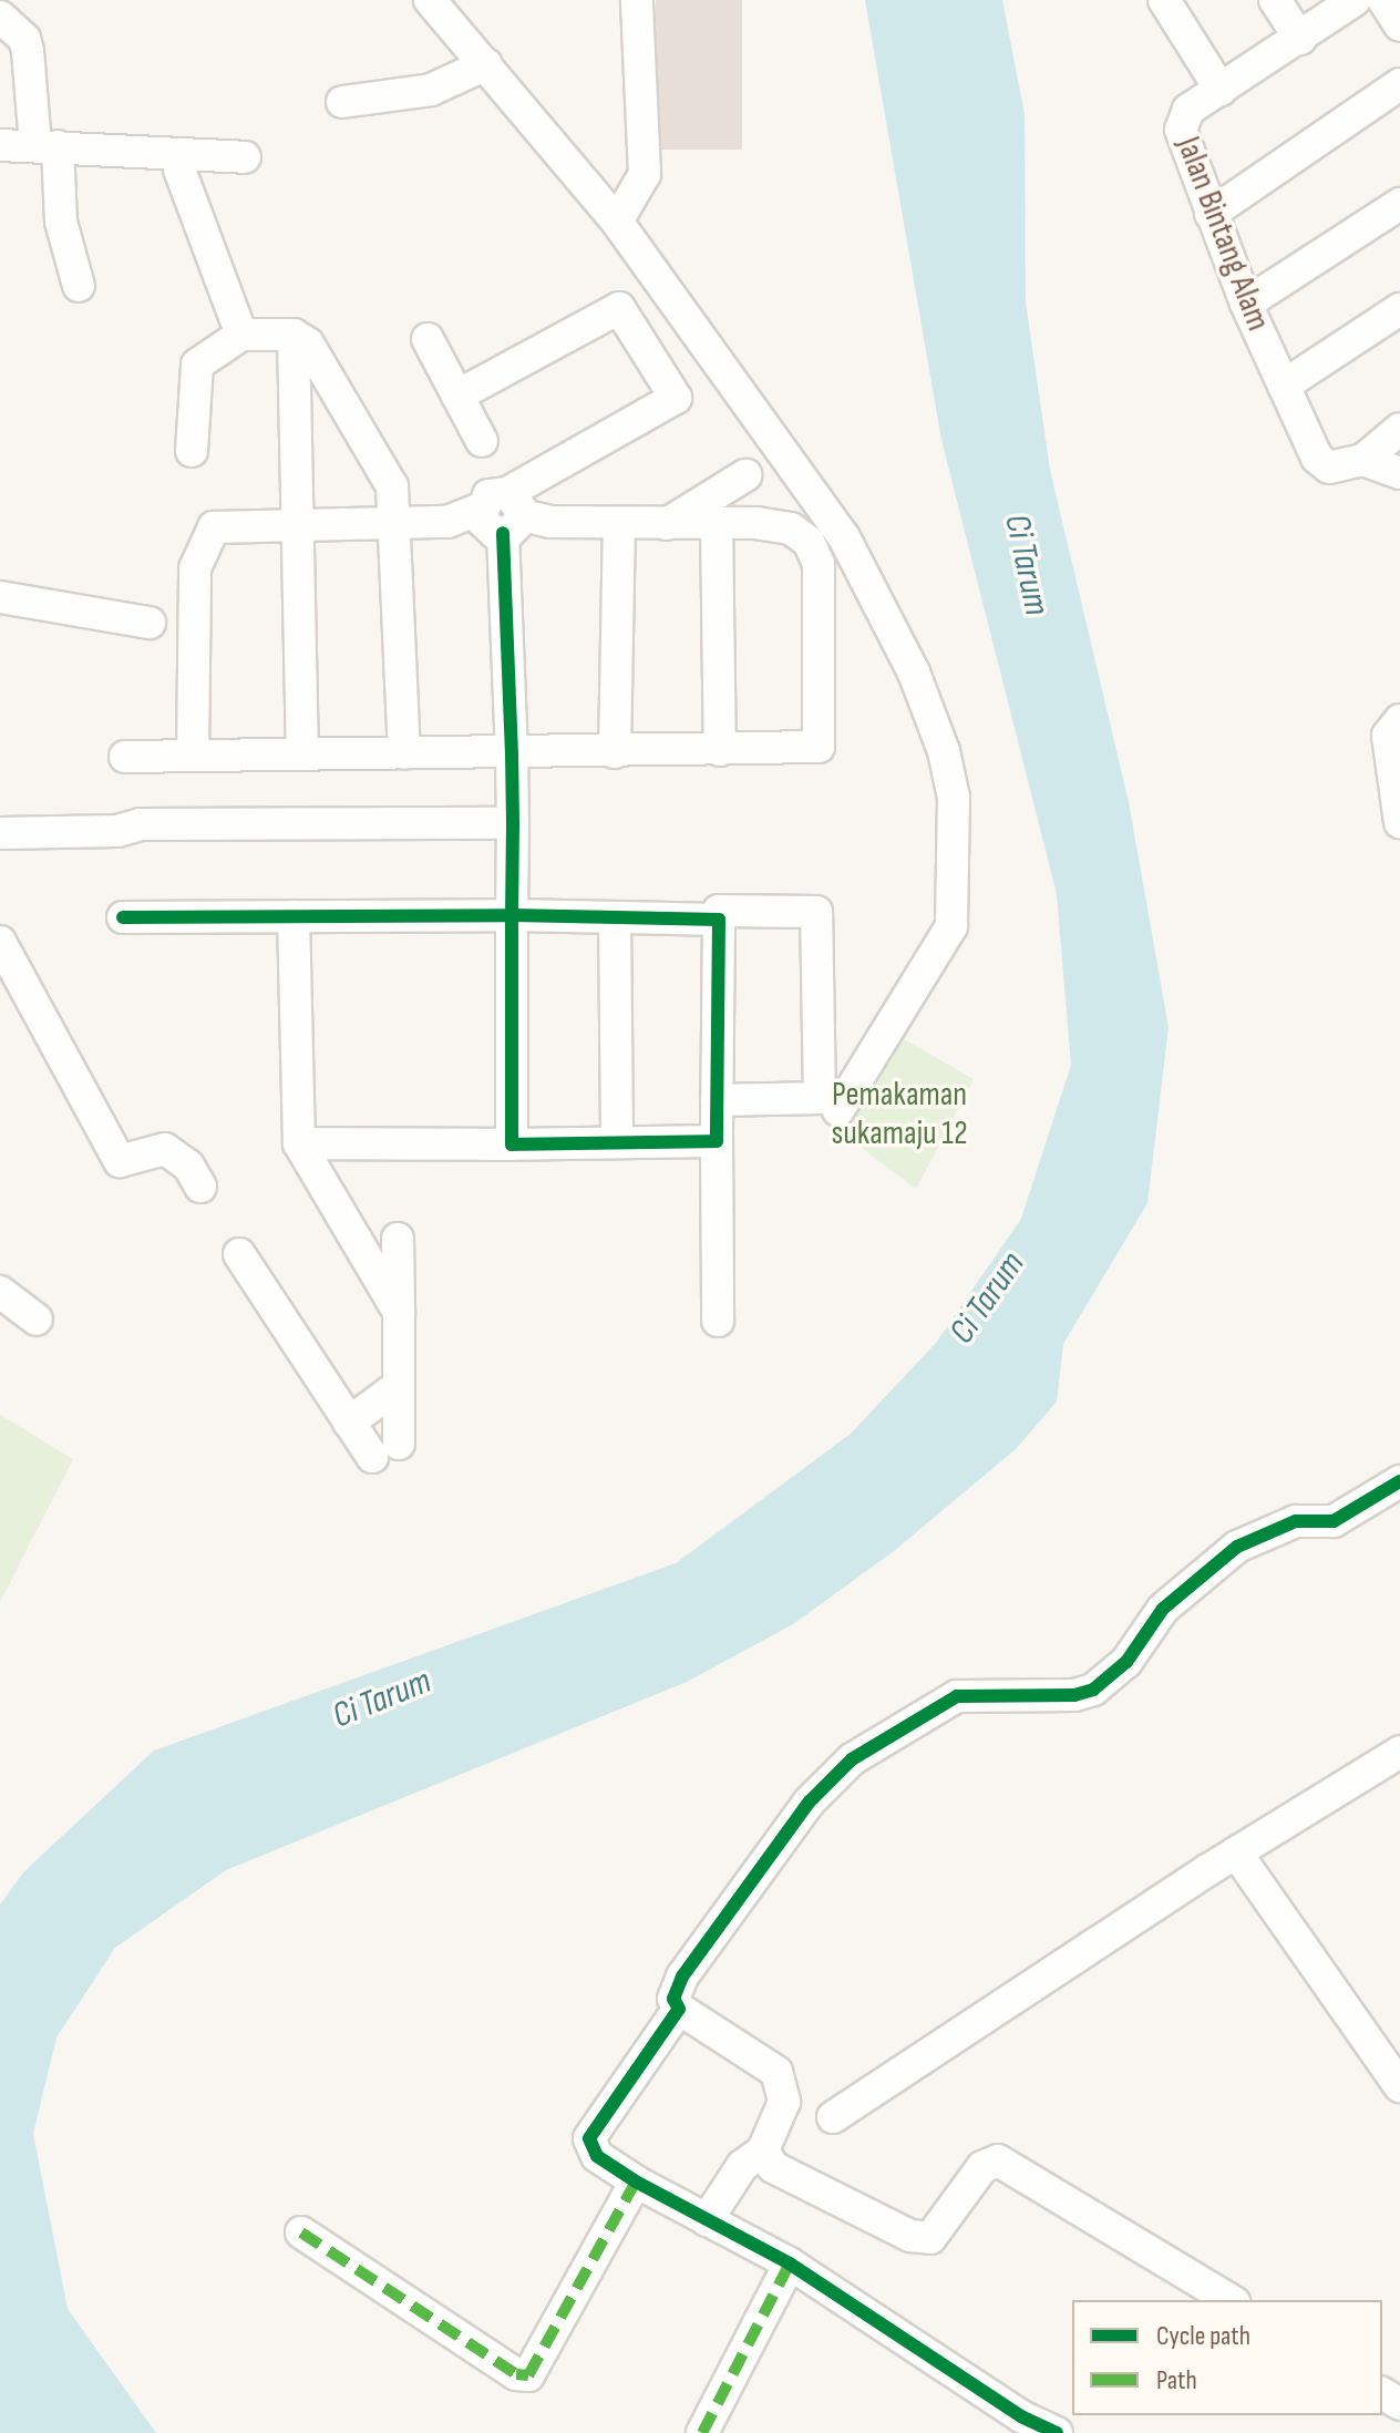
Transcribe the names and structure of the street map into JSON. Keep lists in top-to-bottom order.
{
  "streets": {
    "street": ["Jalan Bintang Alam"]
  },
  "water": ["Ci Tarum"],
  "parks": ["Pemakaman sukamaju 12"],
  "legend": ["Cycle path", "Path"]
}
